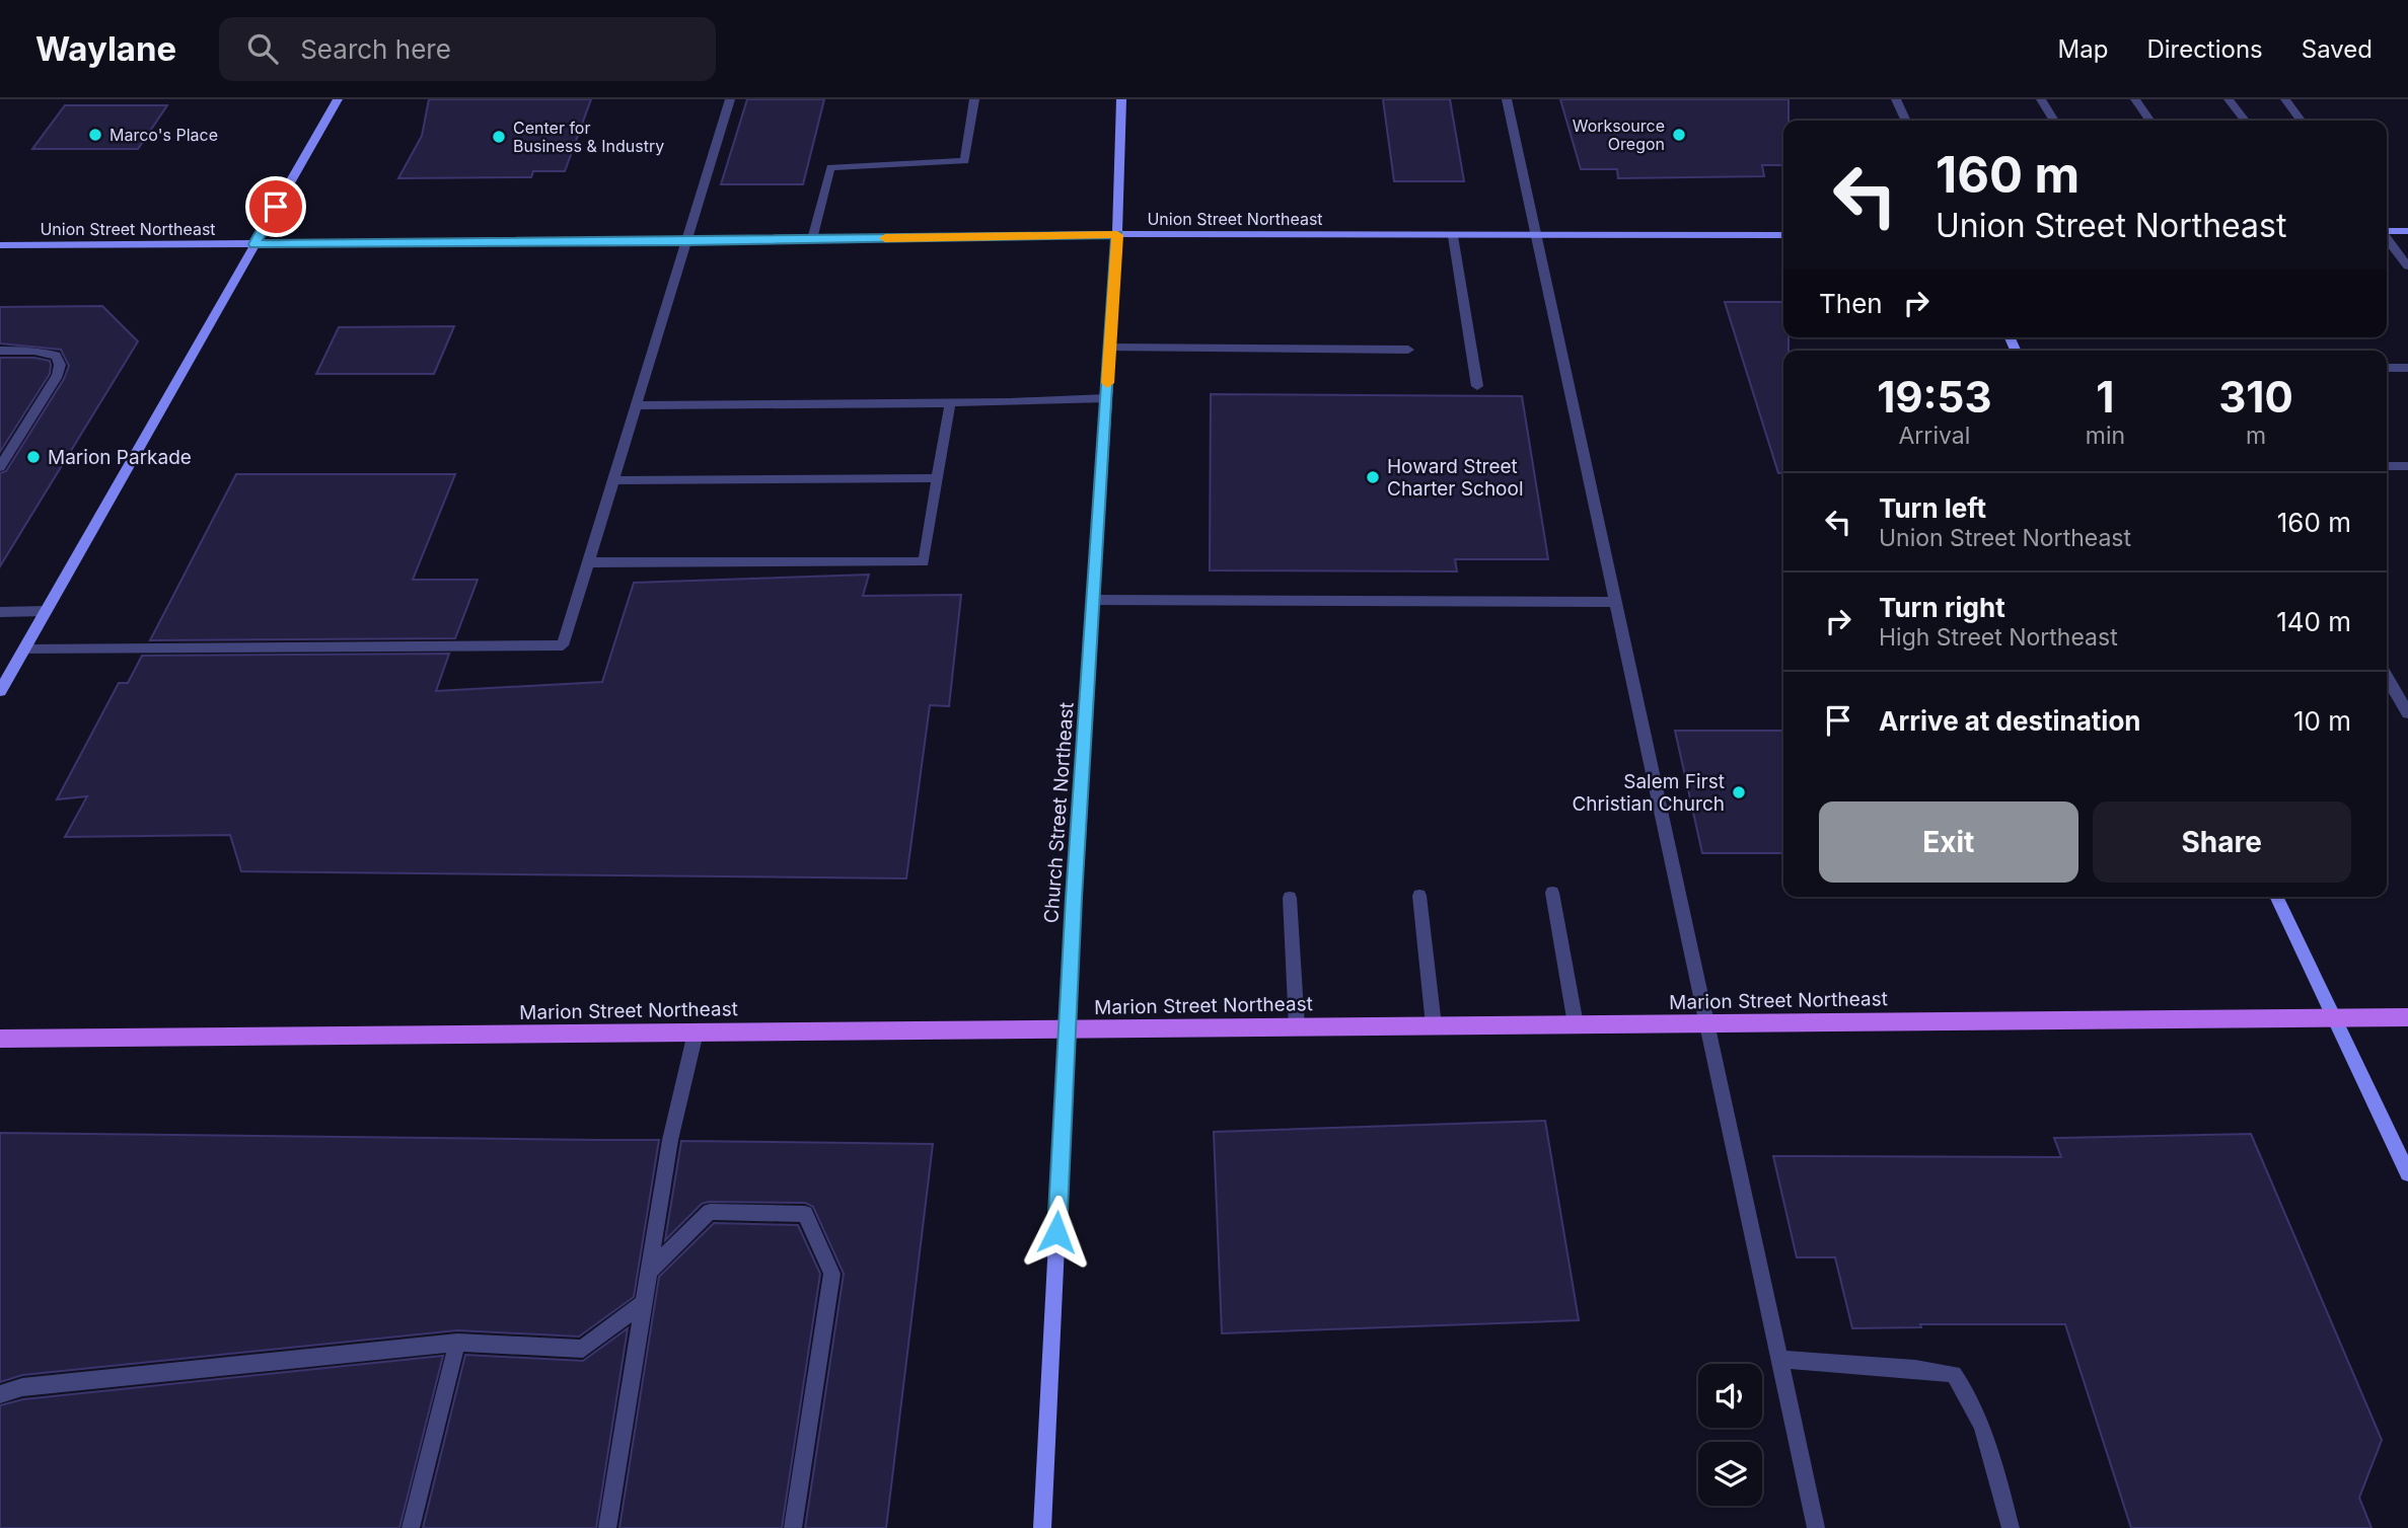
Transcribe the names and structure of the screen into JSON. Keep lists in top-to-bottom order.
{
  "streets": {
    "main road": ["Marion Street Northeast"],
    "street": ["Union Street Northeast", "Church Street Northeast"]
  },
  "crossings": [
    ["Union Street Northeast", "Church Street Northeast"],
    ["Church Street Northeast", "Marion Street Northeast"]
  ],
  "places": [
    "Marco's Place",
    "Worksource Oregon",
    "Center for Business & Industry",
    "Marion Parkade",
    "Howard Street Charter School",
    "Salem First Christian Church"
  ],
  "page": {
    "header": "Waylane",
    "search": "Search here",
    "nav": ["Map", "Directions", "Saved"],
    "turn": ["160 m", "Union Street Northeast"],
    "then": "Then",
    "eta": [
      "19:53",
      "Arrival",
      "1",
      "min",
      "310",
      "m"
    ],
    "list": [
      {
        "name": "Turn left",
        "note": "Union Street Northeast",
        "value": "160 m"
      },
      {
        "name": "Turn right",
        "note": "High Street Northeast",
        "value": "140 m"
      },
      {
        "name": "Arrive at destination",
        "value": "10 m"
      }
    ],
    "buttons": ["Exit", "Share"]
  }
}
